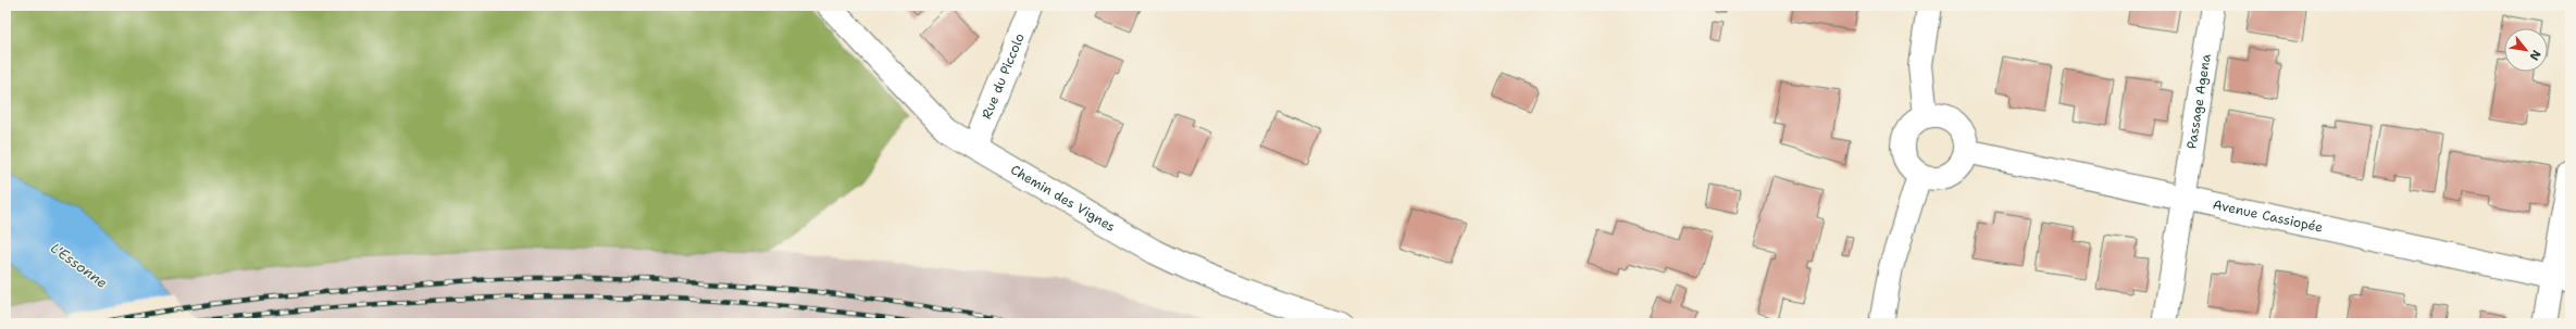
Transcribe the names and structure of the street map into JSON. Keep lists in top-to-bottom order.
{
  "streets": {
    "street": [
      "Rue du Piccolo",
      "Passage Agena",
      "Chemin des Vignes",
      "Avenue Cassiopée"
    ]
  },
  "crossings": [
    ["Rue du Piccolo", "Chemin des Vignes"],
    ["Passage Agena", "Avenue Cassiopée"]
  ],
  "water": ["L'Essonne"],
  "north": "bottom right"
}
